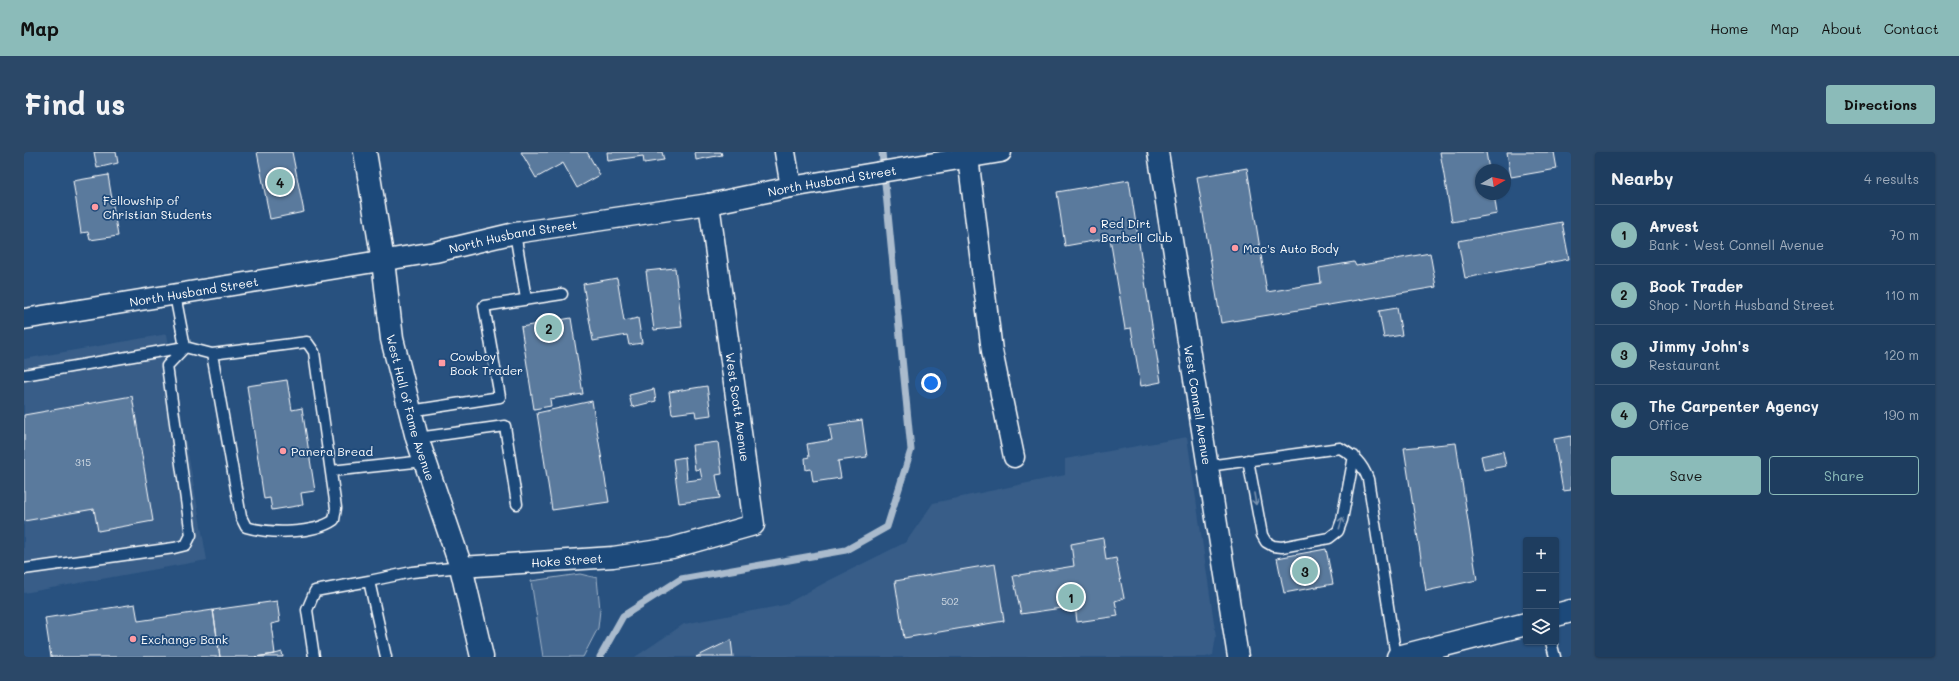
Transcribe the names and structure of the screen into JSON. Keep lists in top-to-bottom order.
{
  "streets": {
    "main road": ["West Hall of Fame Avenue"],
    "street": [
      "North Husband Street",
      "West Connell Avenue",
      "West Scott Avenue",
      "Hoke Street"
    ]
  },
  "crossings": [
    ["North Husband Street", "West Hall of Fame Avenue"],
    ["North Husband Street", "West Scott Avenue"],
    ["West Hall of Fame Avenue", "Hoke Street"],
    ["West Scott Avenue", "Hoke Street"]
  ],
  "places": {
    "other": [
      "Fellowship of Christian Students",
      "Red Dirt Barbell Club",
      "Mac's Auto Body",
      "Panera Bread",
      "Exchange Bank"
    ],
    "transit": ["Cowboy Book Trader"]
  },
  "house_numbers": ["315", "502"],
  "north": "right",
  "page": {
    "header": "Map",
    "nav": [
      "Home",
      "Map",
      "About",
      "Contact"
    ],
    "buttons": [
      "Directions",
      ["Save", "Share"]
    ],
    "title": "Find us",
    "heading": ["Nearby", "4 results"],
    "pins": [
      "4",
      "2",
      "3",
      "1"
    ],
    "list": [
      {
        "mark": "1",
        "name": "Arvest",
        "note": "Bank · West Connell Avenue",
        "value": "70 m"
      },
      {
        "mark": "2",
        "name": "Book Trader",
        "note": "Shop · North Husband Street",
        "value": "110 m"
      },
      {
        "mark": "3",
        "name": "Jimmy John's",
        "note": "Restaurant",
        "value": "120 m"
      },
      {
        "mark": "4",
        "name": "The Carpenter Agency",
        "note": "Office",
        "value": "190 m"
      }
    ],
    "map_buttons": ["+", "−"]
  }
}
